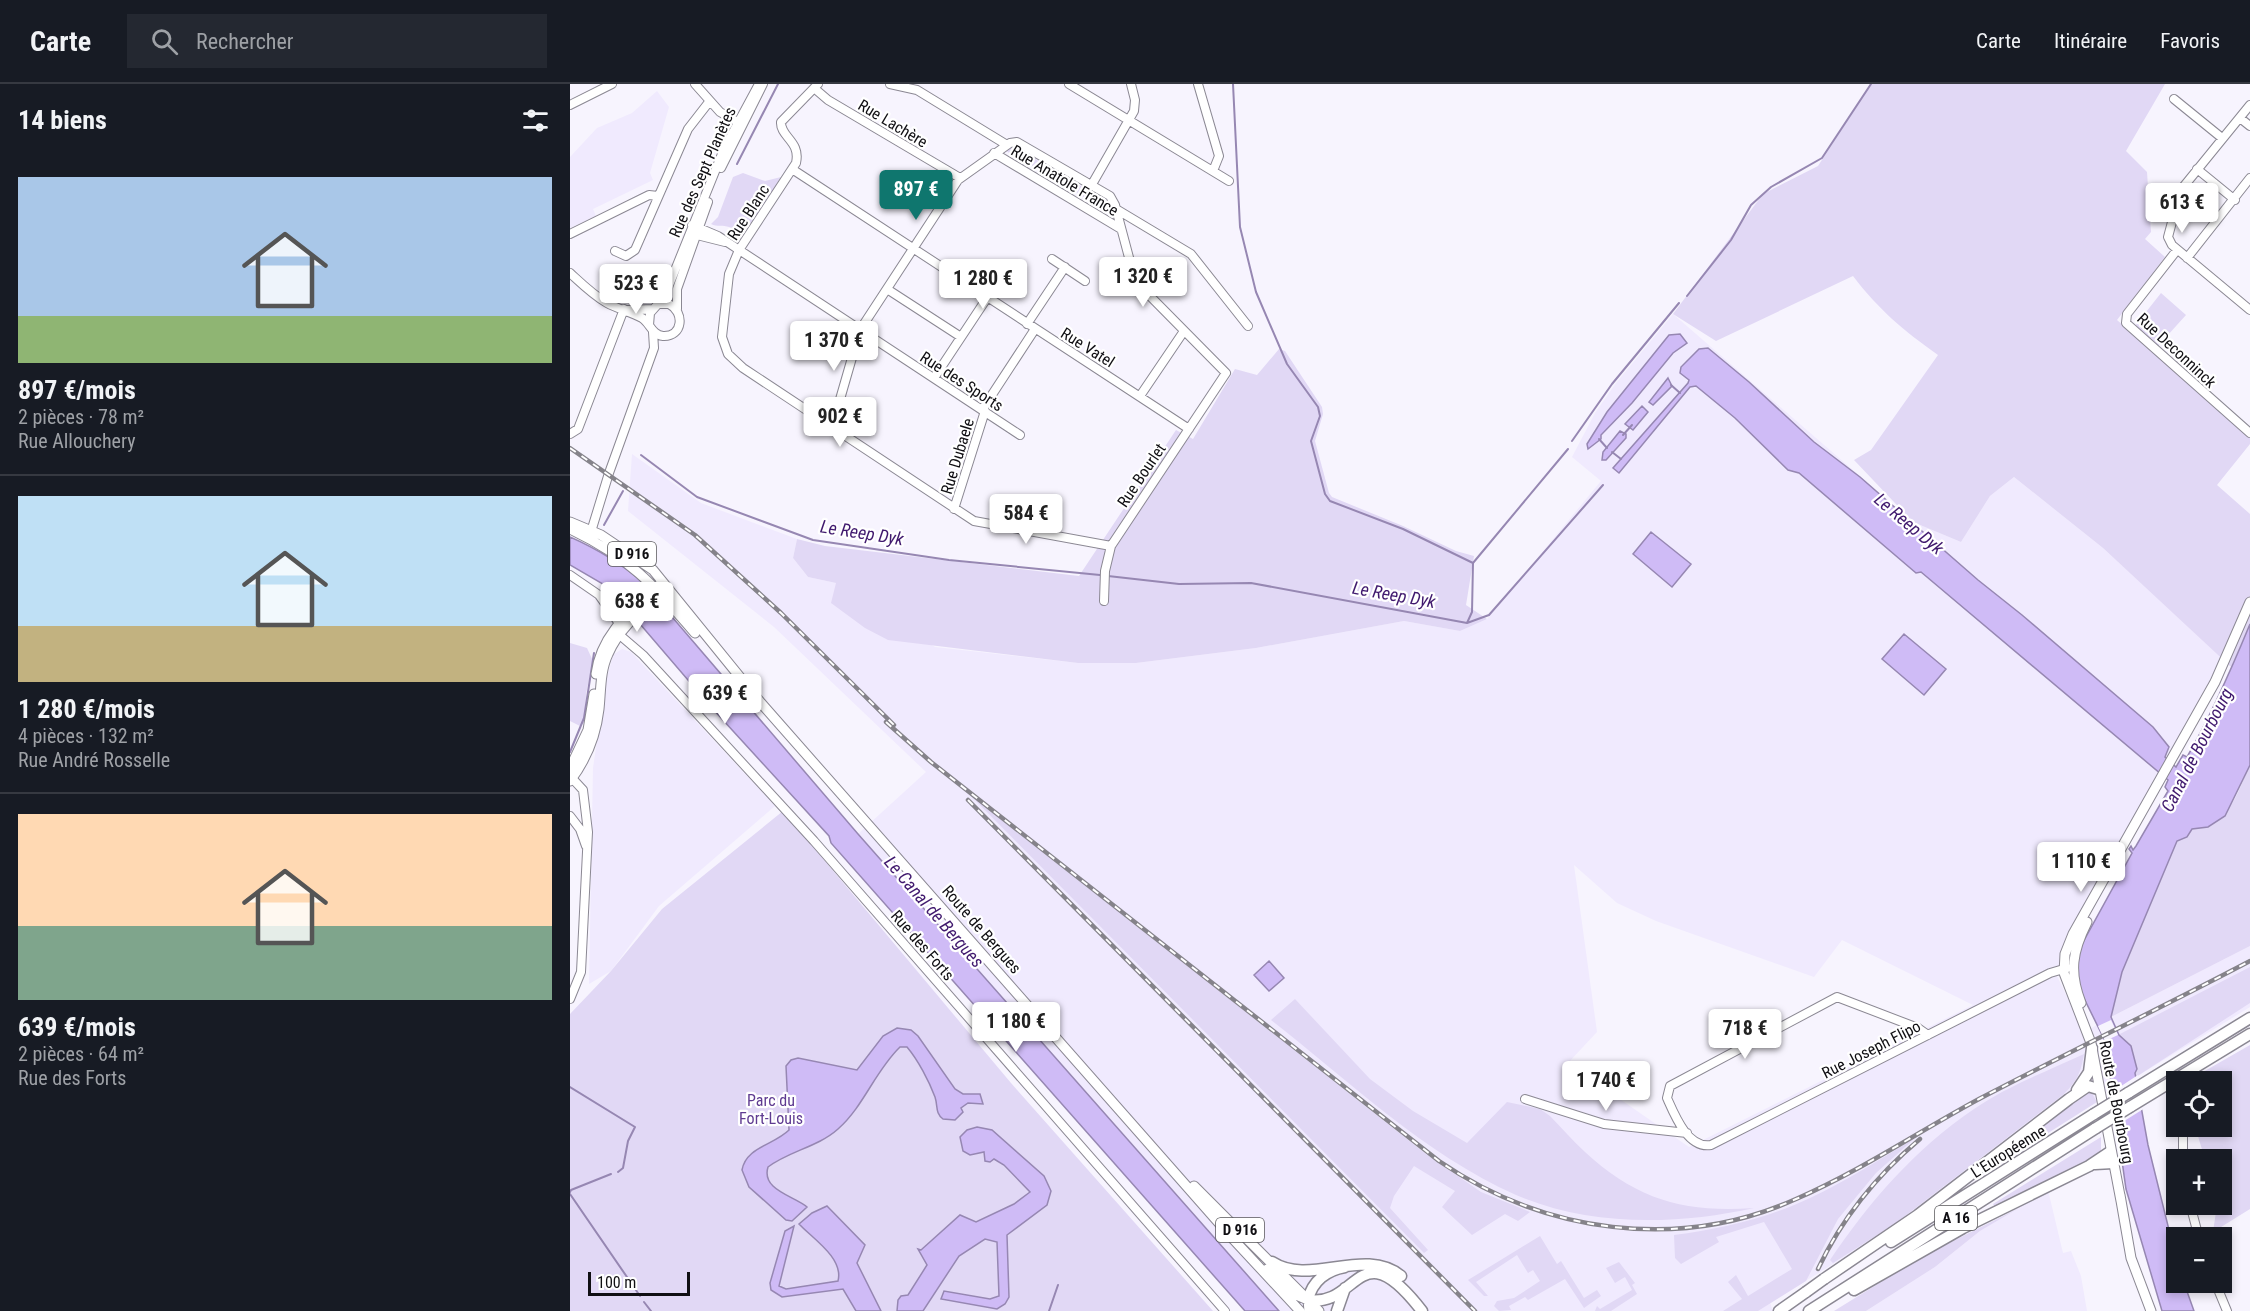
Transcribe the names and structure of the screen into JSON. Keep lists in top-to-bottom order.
{
  "streets": {
    "highway": ["L'Européenne", "A 16"],
    "main road": ["D 916", "Route de Bergues", "Route de Bourbourg"],
    "street": [
      "Rue Lachère",
      "Rue des Sept Planètes",
      "Rue Anatole France",
      "Rue Blanc",
      "Rue Vatel",
      "Rue Deconninck",
      "Rue des Sports",
      "Rue Dubaele",
      "Rue Bourlet",
      "Rue des Forts",
      "Rue Joseph Flipo"
    ]
  },
  "crossings": [
    ["Rue des Sept Planètes", "Rue des Sports"],
    ["Rue Blanc", "Rue Vatel"],
    ["Rue Blanc", "Rue des Sports"],
    ["Rue Vatel", "Rue Dubaele"],
    ["Rue Vatel", "Rue Bourlet"],
    ["Rue des Sports", "Rue Dubaele"],
    ["Rue Joseph Flipo", "Route de Bourbourg"]
  ],
  "water": ["Le Reep Dyk", "Canal de Bourbourg", "Le Canal de Bergues"],
  "parks": ["Parc du Fort-Louis"],
  "scale_bar": "100 m",
  "page": {
    "header": "Carte",
    "search": "Rechercher",
    "nav": ["Carte", "Itinéraire", "Favoris"],
    "heading": "14 biens",
    "list": [
      {
        "name": "897 €/mois",
        "note": "2 pièces · 78 m² · Rue Allouchery"
      },
      {
        "name": "1 280 €/mois",
        "note": "4 pièces · 132 m² · Rue André Rosselle"
      },
      {
        "name": "639 €/mois",
        "note": "2 pièces · 64 m² · Rue des Forts"
      }
    ],
    "price": [
      "897 €",
      "613 €",
      "1 320 €",
      "1 280 €",
      "523 €",
      "1 370 €",
      "902 €",
      "584 €",
      "638 €",
      "639 €",
      "1 110 €",
      "1 180 €",
      "718 €",
      "1 740 €"
    ],
    "map_buttons": ["+", "−"],
    "scale": "100 m"
  }
}
